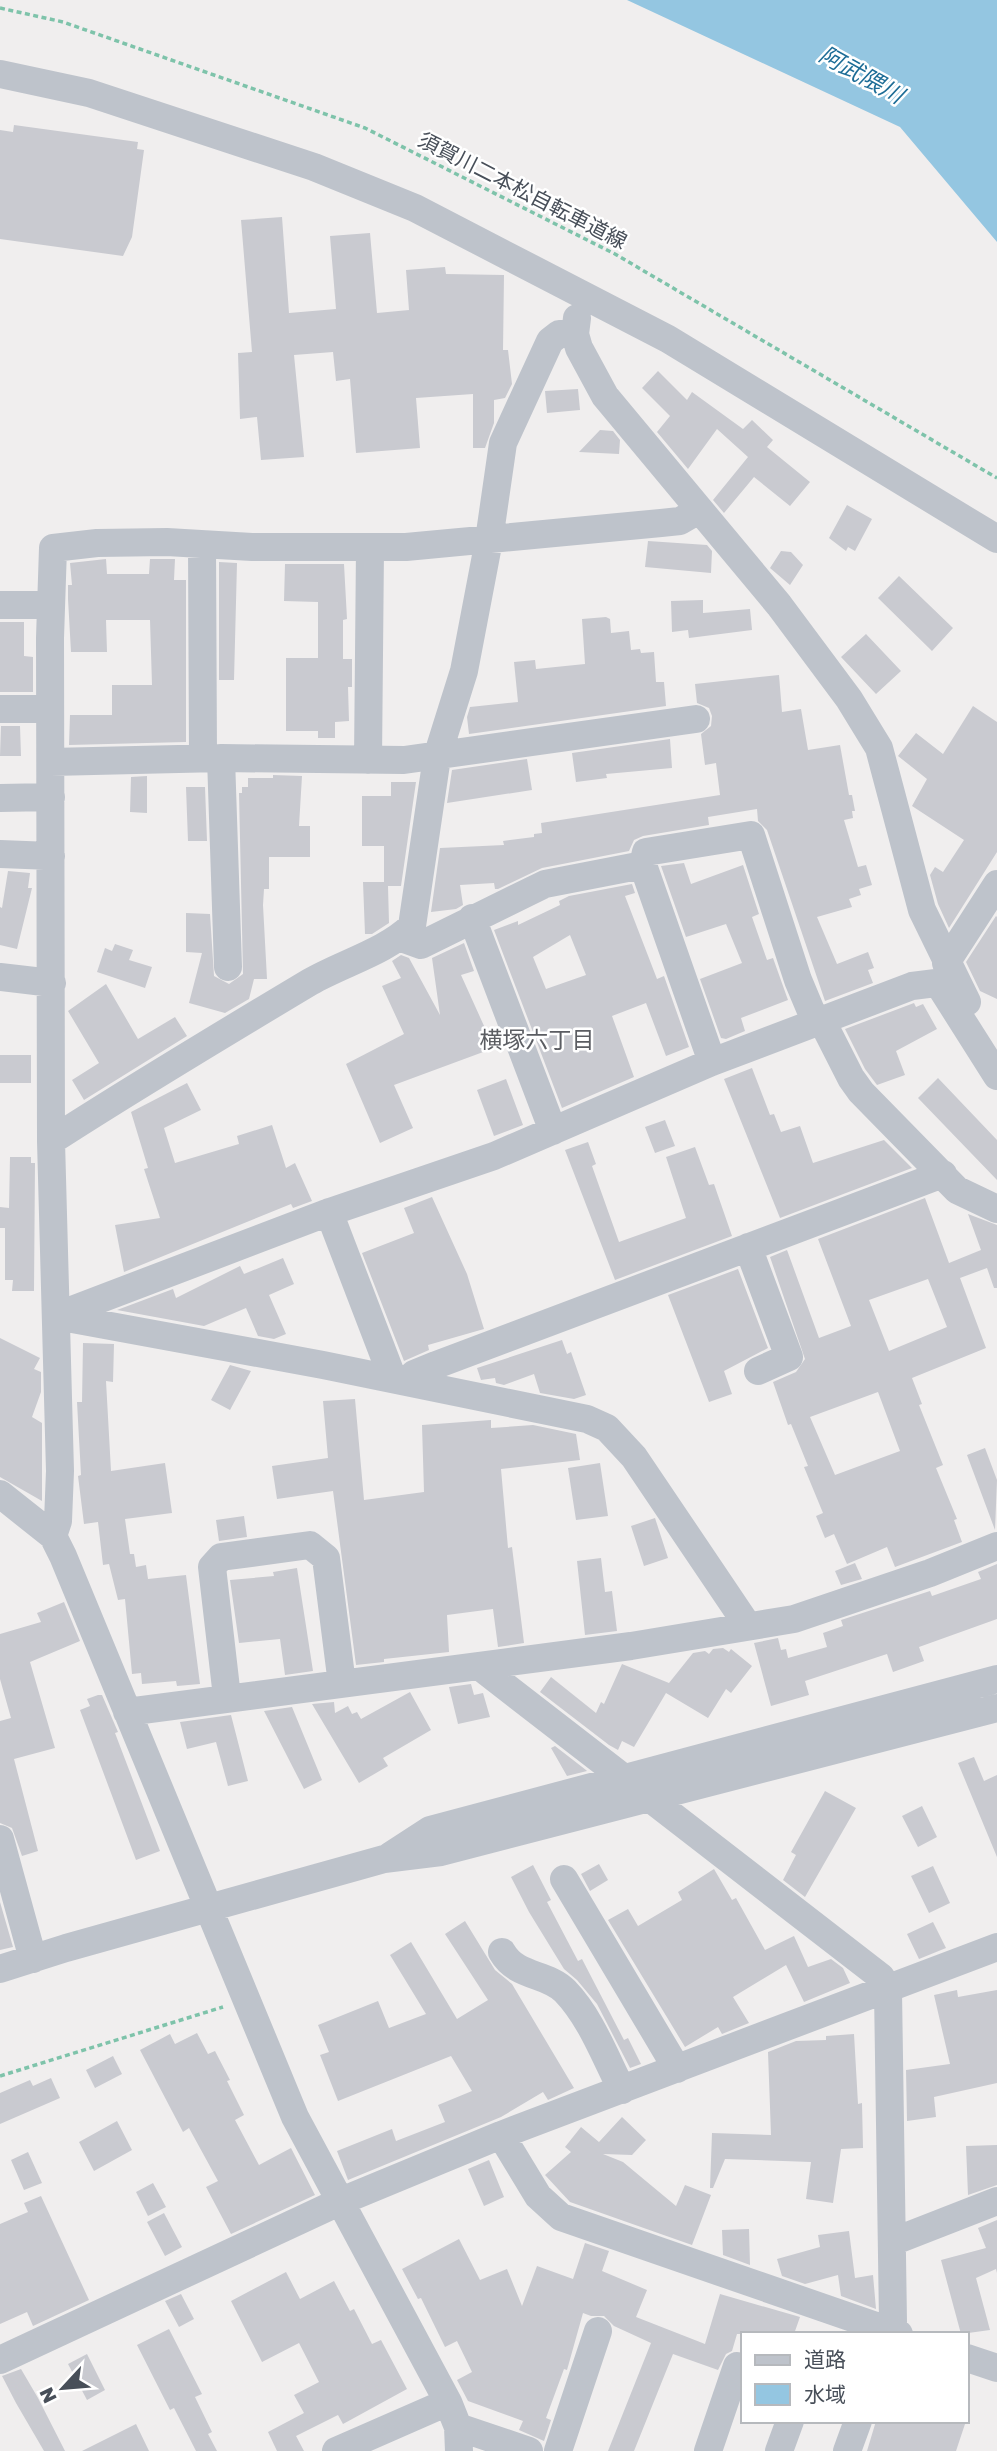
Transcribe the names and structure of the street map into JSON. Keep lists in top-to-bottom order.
{
  "streets": {
    "path": ["須賀川二本松自転車道線"]
  },
  "districts": ["横塚六丁目"],
  "water": ["阿武隈川"],
  "legend": ["道路", "水域"],
  "north": "bottom left"
}
